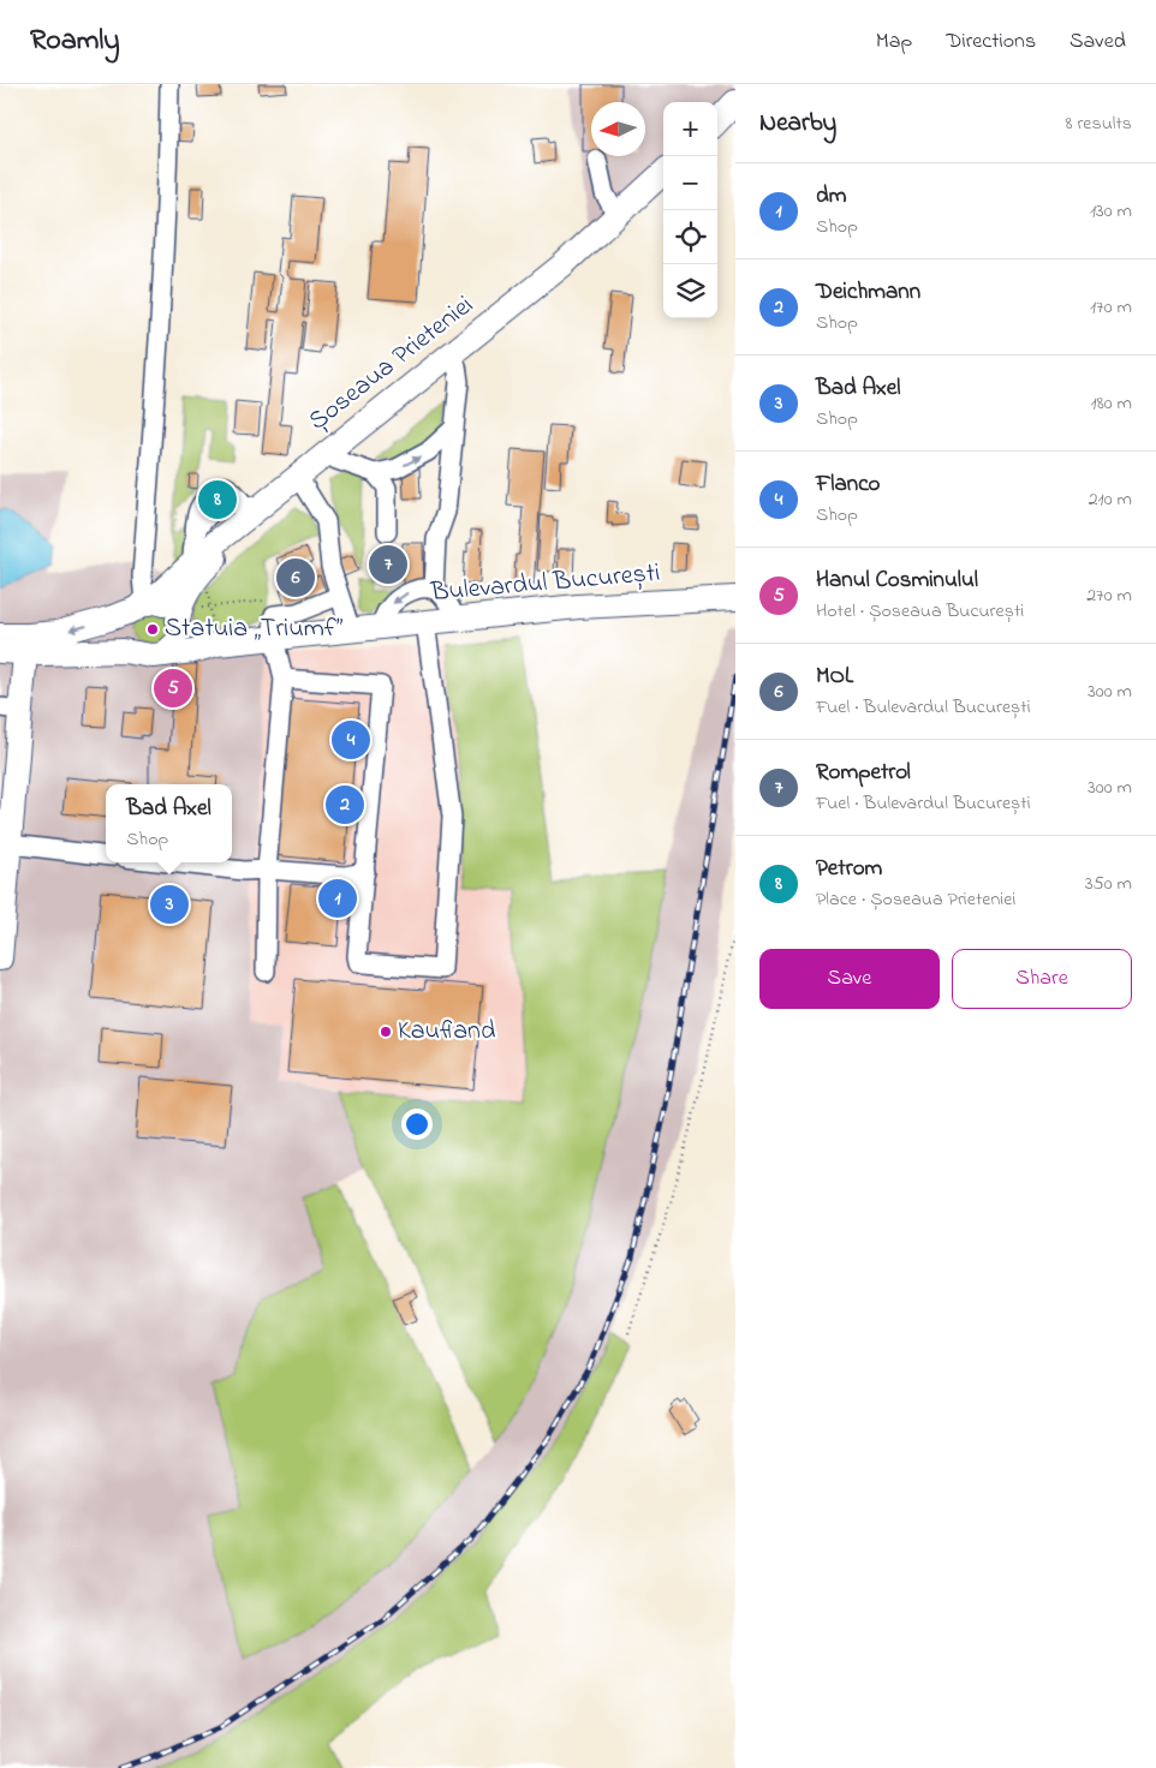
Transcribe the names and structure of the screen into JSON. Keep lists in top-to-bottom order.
{
  "streets": {
    "main road": ["Șoseaua Prieteniei", "Bulevardul București"]
  },
  "crossings": [
    ["Șoseaua Prieteniei", "Bulevardul București"]
  ],
  "places": ["Statuia „Triumf”", "Kaufland"],
  "north": "left",
  "page": {
    "header": "Roamly",
    "nav": ["Map", "Directions", "Saved"],
    "heading": ["Nearby", "8 results"],
    "map_buttons": ["+", "−"],
    "list": [
      {
        "mark": "1",
        "name": "dm",
        "note": "Shop",
        "value": "130 m"
      },
      {
        "mark": "2",
        "name": "Deichmann",
        "note": "Shop",
        "value": "170 m"
      },
      {
        "mark": "3",
        "name": "Bad Axel",
        "note": "Shop",
        "value": "180 m"
      },
      {
        "mark": "4",
        "name": "Flanco",
        "note": "Shop",
        "value": "210 m"
      },
      {
        "mark": "5",
        "name": "Hanul Cosminulul",
        "note": "Hotel · Șoseaua București",
        "value": "270 m"
      },
      {
        "mark": "6",
        "name": "MOL",
        "note": "Fuel · Bulevardul București",
        "value": "300 m"
      },
      {
        "mark": "7",
        "name": "Rompetrol",
        "note": "Fuel · Bulevardul București",
        "value": "300 m"
      },
      {
        "mark": "8",
        "name": "Petrom",
        "note": "Place · Șoseaua Prieteniei",
        "value": "350 m"
      }
    ],
    "pins": [
      "8",
      "7",
      "6",
      "5",
      "4",
      "2",
      "1",
      "3"
    ],
    "popup": ["Bad Axel", "Shop"],
    "buttons": ["Save", "Share"]
  }
}
